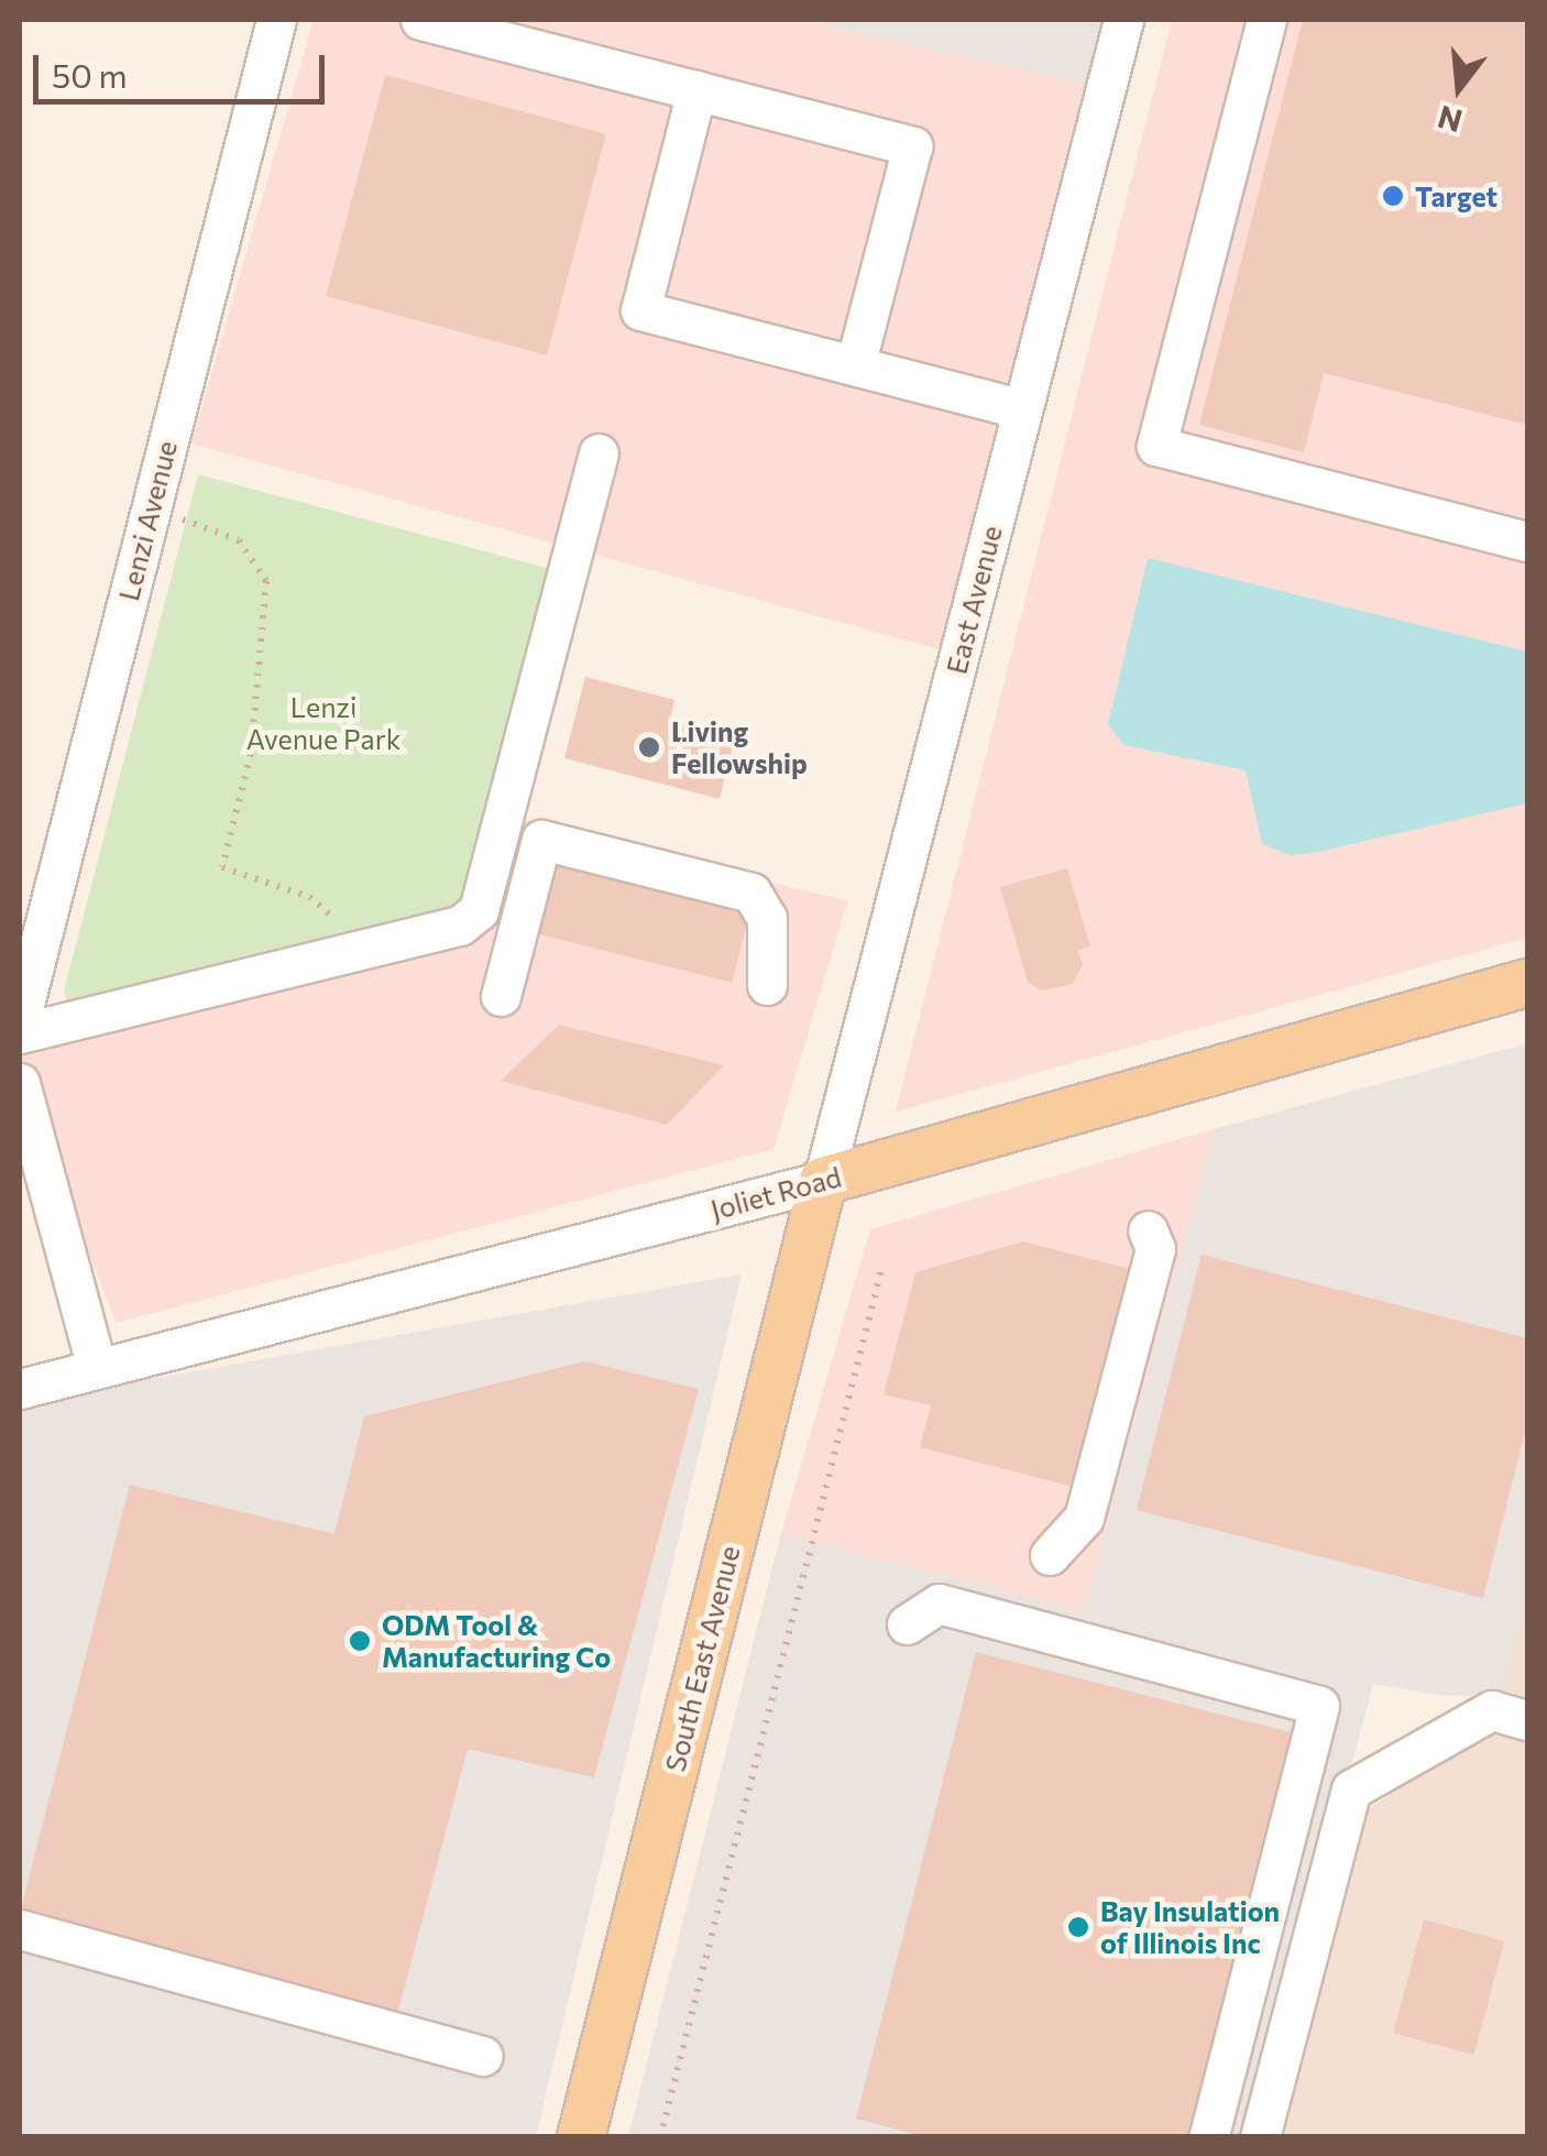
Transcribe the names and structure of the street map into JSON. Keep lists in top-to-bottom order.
{
  "streets": {
    "main road": ["Joliet Road", "South East Avenue"],
    "street": ["Lenzi Avenue", "East Avenue"]
  },
  "crossings": [
    ["East Avenue", "Joliet Road"],
    ["East Avenue", "South East Avenue"],
    ["Joliet Road", "South East Avenue"]
  ],
  "parks": ["Lenzi Avenue Park"],
  "places": [
    "Target",
    "Living Fellowship",
    "ODM Tool & Manufacturing Co",
    "Bay Insulation of Illinois Inc"
  ],
  "scale_bar": "50 m",
  "north": "bottom"
}
